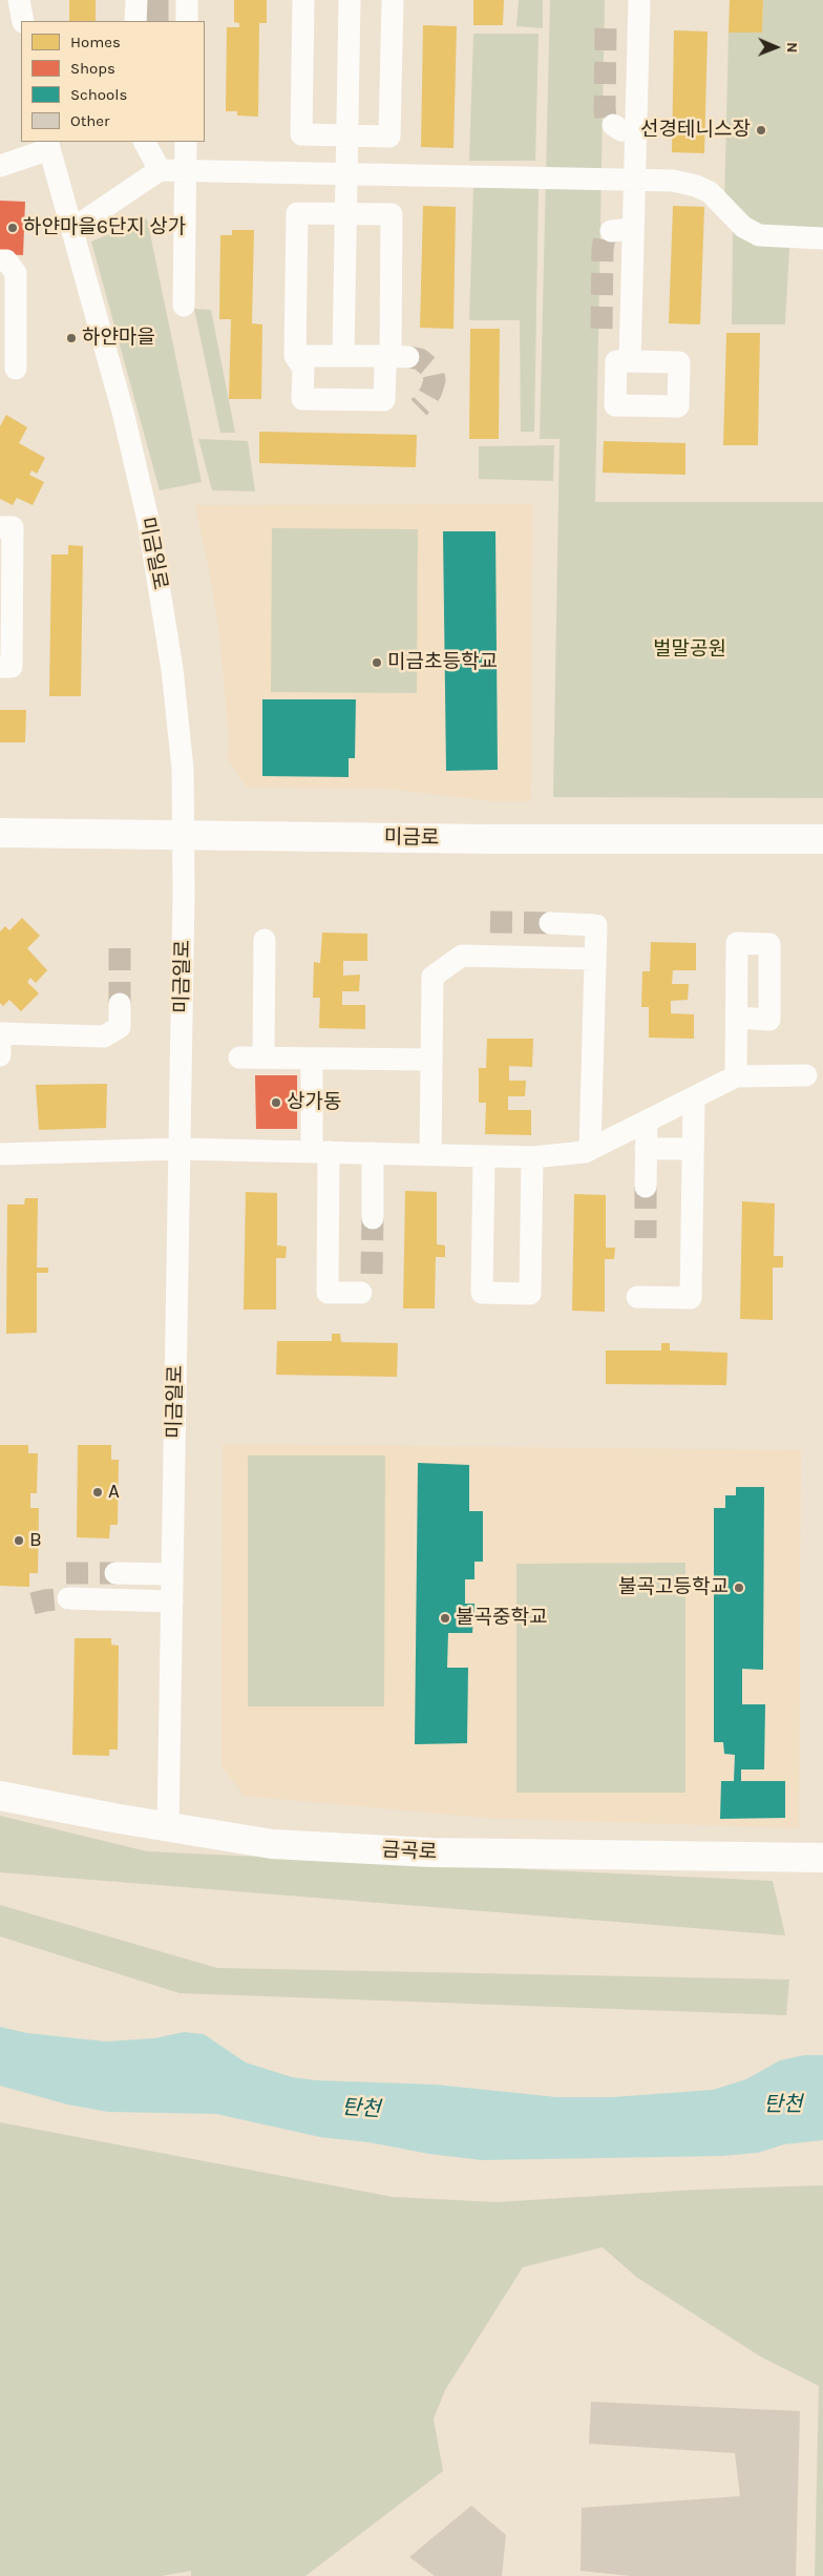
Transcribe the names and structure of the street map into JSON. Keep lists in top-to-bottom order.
{
  "streets": {
    "main road": ["미금로", "금곡로"],
    "street": ["미금일로"]
  },
  "crossings": [
    ["미금일로", "미금로"],
    ["미금일로", "금곡로"]
  ],
  "water": ["탄천"],
  "parks": ["벌말공원"],
  "places": [
    "선경테니스장",
    "하얀마을6단지 상가",
    "하얀마을",
    "미금초등학교",
    "상가동",
    "A",
    "B",
    "불곡고등학교",
    "불곡중학교"
  ],
  "legend": [
    "Homes",
    "Shops",
    "Schools",
    "Other"
  ],
  "north": "right"
}
